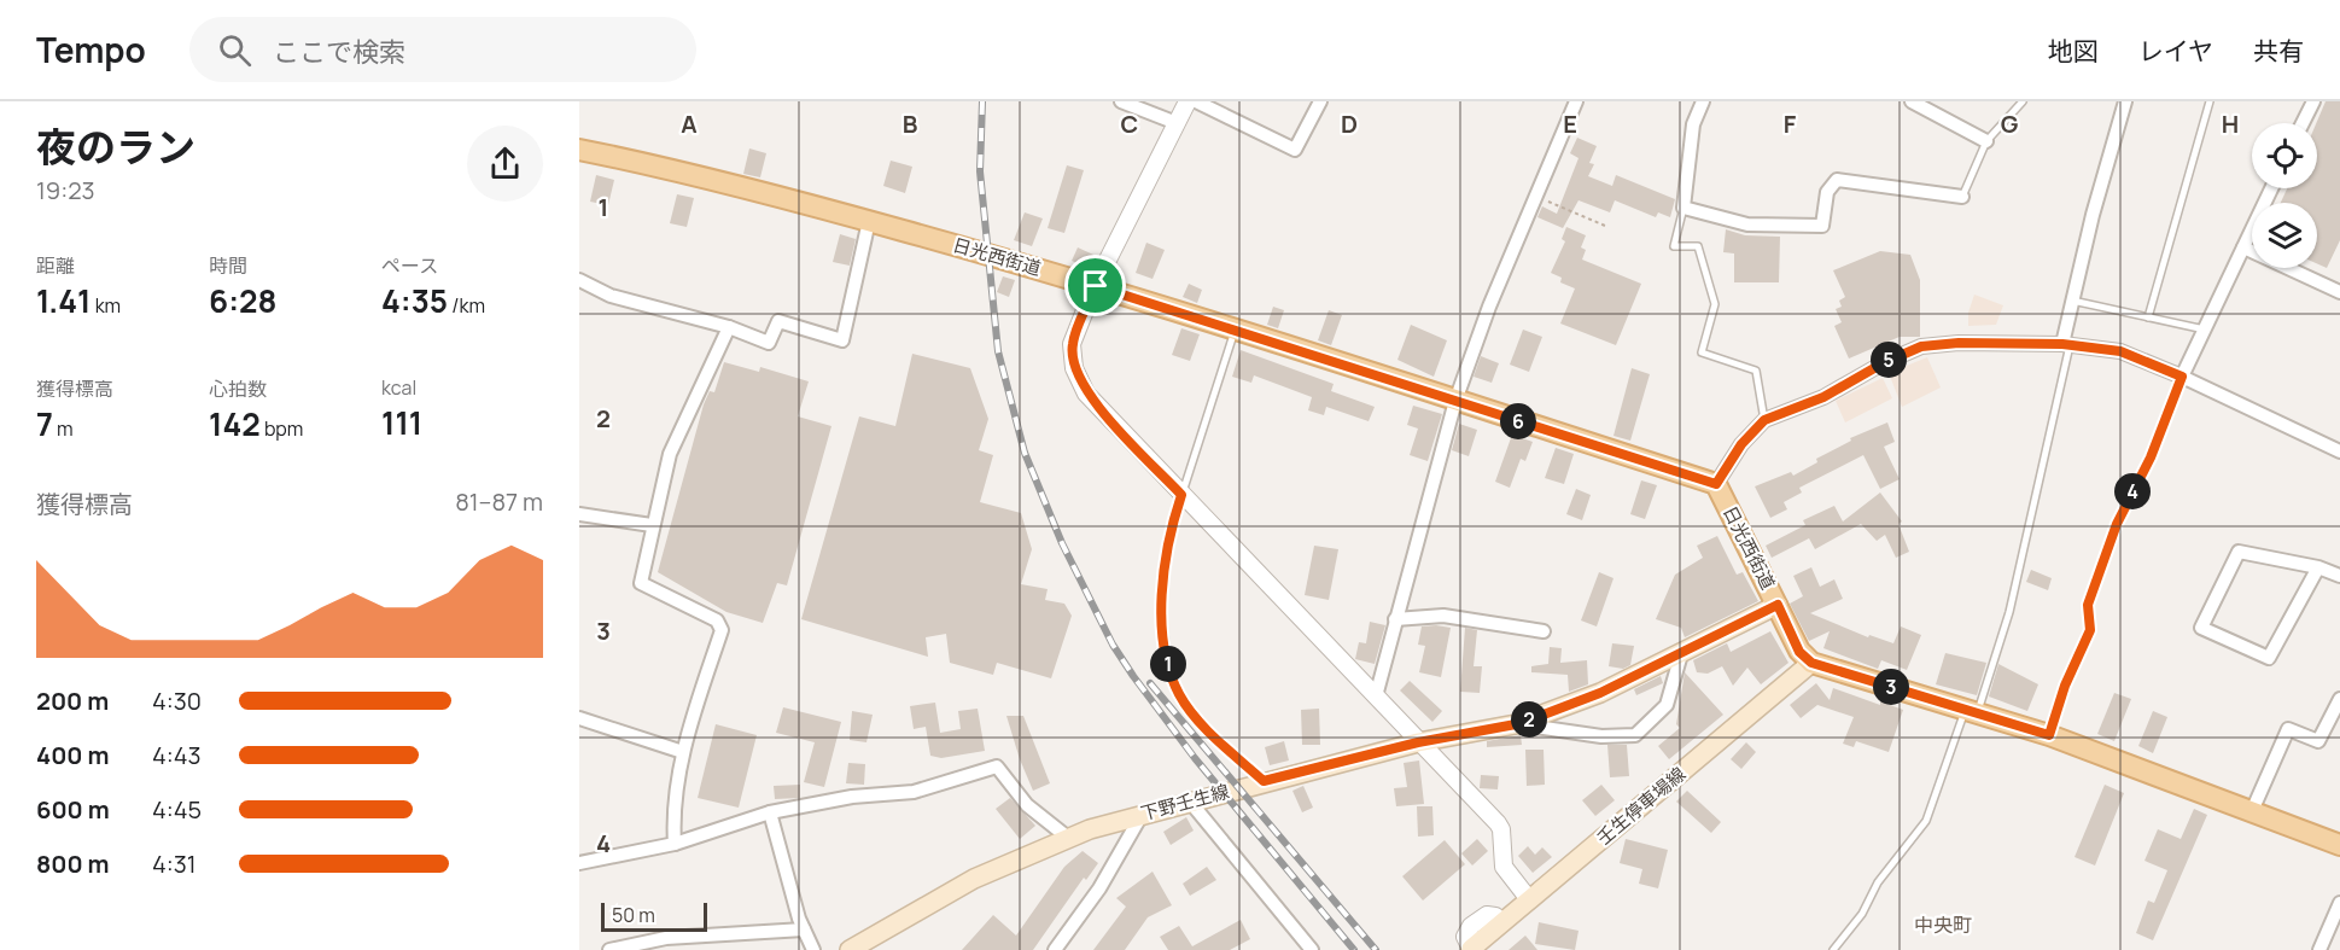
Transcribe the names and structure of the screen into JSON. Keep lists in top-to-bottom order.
{
  "streets": {
    "main road": ["日光西街道", "下野壬生線", "壬生停車場線"]
  },
  "crossings": [
    ["日光西街道", "下野壬生線"],
    ["日光西街道", "壬生停車場線"]
  ],
  "districts": ["中央町"],
  "scale_bar": "50 m",
  "page": {
    "header": "Tempo",
    "search": "ここで検索",
    "nav": ["地図", "レイヤ", "共有"],
    "heading": ["夜のラン", "19:23"],
    "stats": [
      ["距離", "1.41 km"],
      ["時間", "6:28"],
      ["ペース", "4:35 /km"],
      ["獲得標高", "7 m"],
      ["心拍数", "142 bpm"],
      ["kcal", "111"]
    ],
    "pins": [
      "5",
      "6",
      "4",
      "1",
      "3",
      "2"
    ],
    "chart": ["獲得標高", "81–87 m"],
    "list": [
      {
        "name": "200 m",
        "note": "4:30"
      },
      {
        "name": "400 m",
        "note": "4:43"
      },
      {
        "name": "600 m",
        "note": "4:45"
      },
      {
        "name": "800 m",
        "note": "4:31"
      }
    ],
    "scale": "50 m"
  },
  "grid": {
    "columns": [
      "A",
      "B",
      "C",
      "D",
      "E",
      "F",
      "G",
      "H"
    ],
    "rows": [
      "1",
      "2",
      "3",
      "4"
    ]
  }
}
